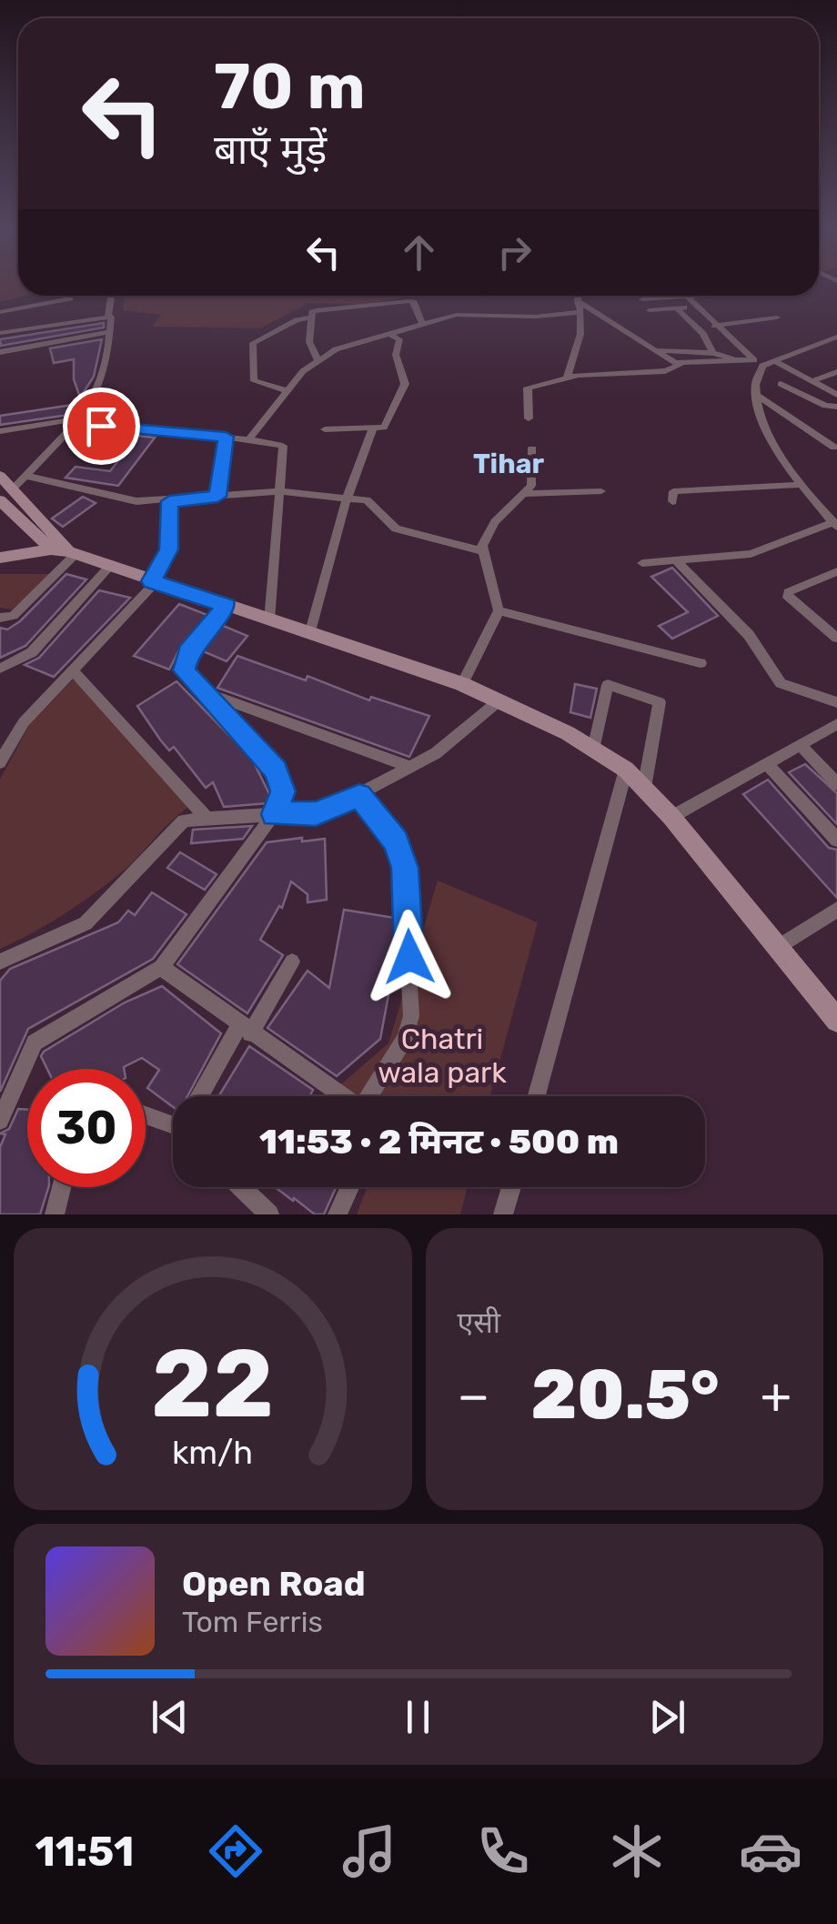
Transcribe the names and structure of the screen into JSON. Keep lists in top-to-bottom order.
{
  "districts": ["Tihar"],
  "parks": ["Chatri wala park"],
  "page": {
    "turn": ["70 m", "बाएँ मुड़ें"],
    "limit": "30",
    "trip": "11:53 · 2 मिनट · 500 m",
    "tile": "एसी",
    "heat": ["−", "20.5°", "+"],
    "song": ["Open Road", "Tom Ferris"],
    "tabs": "11:51",
    "gauge": ["22", "km/h"]
  }
}
